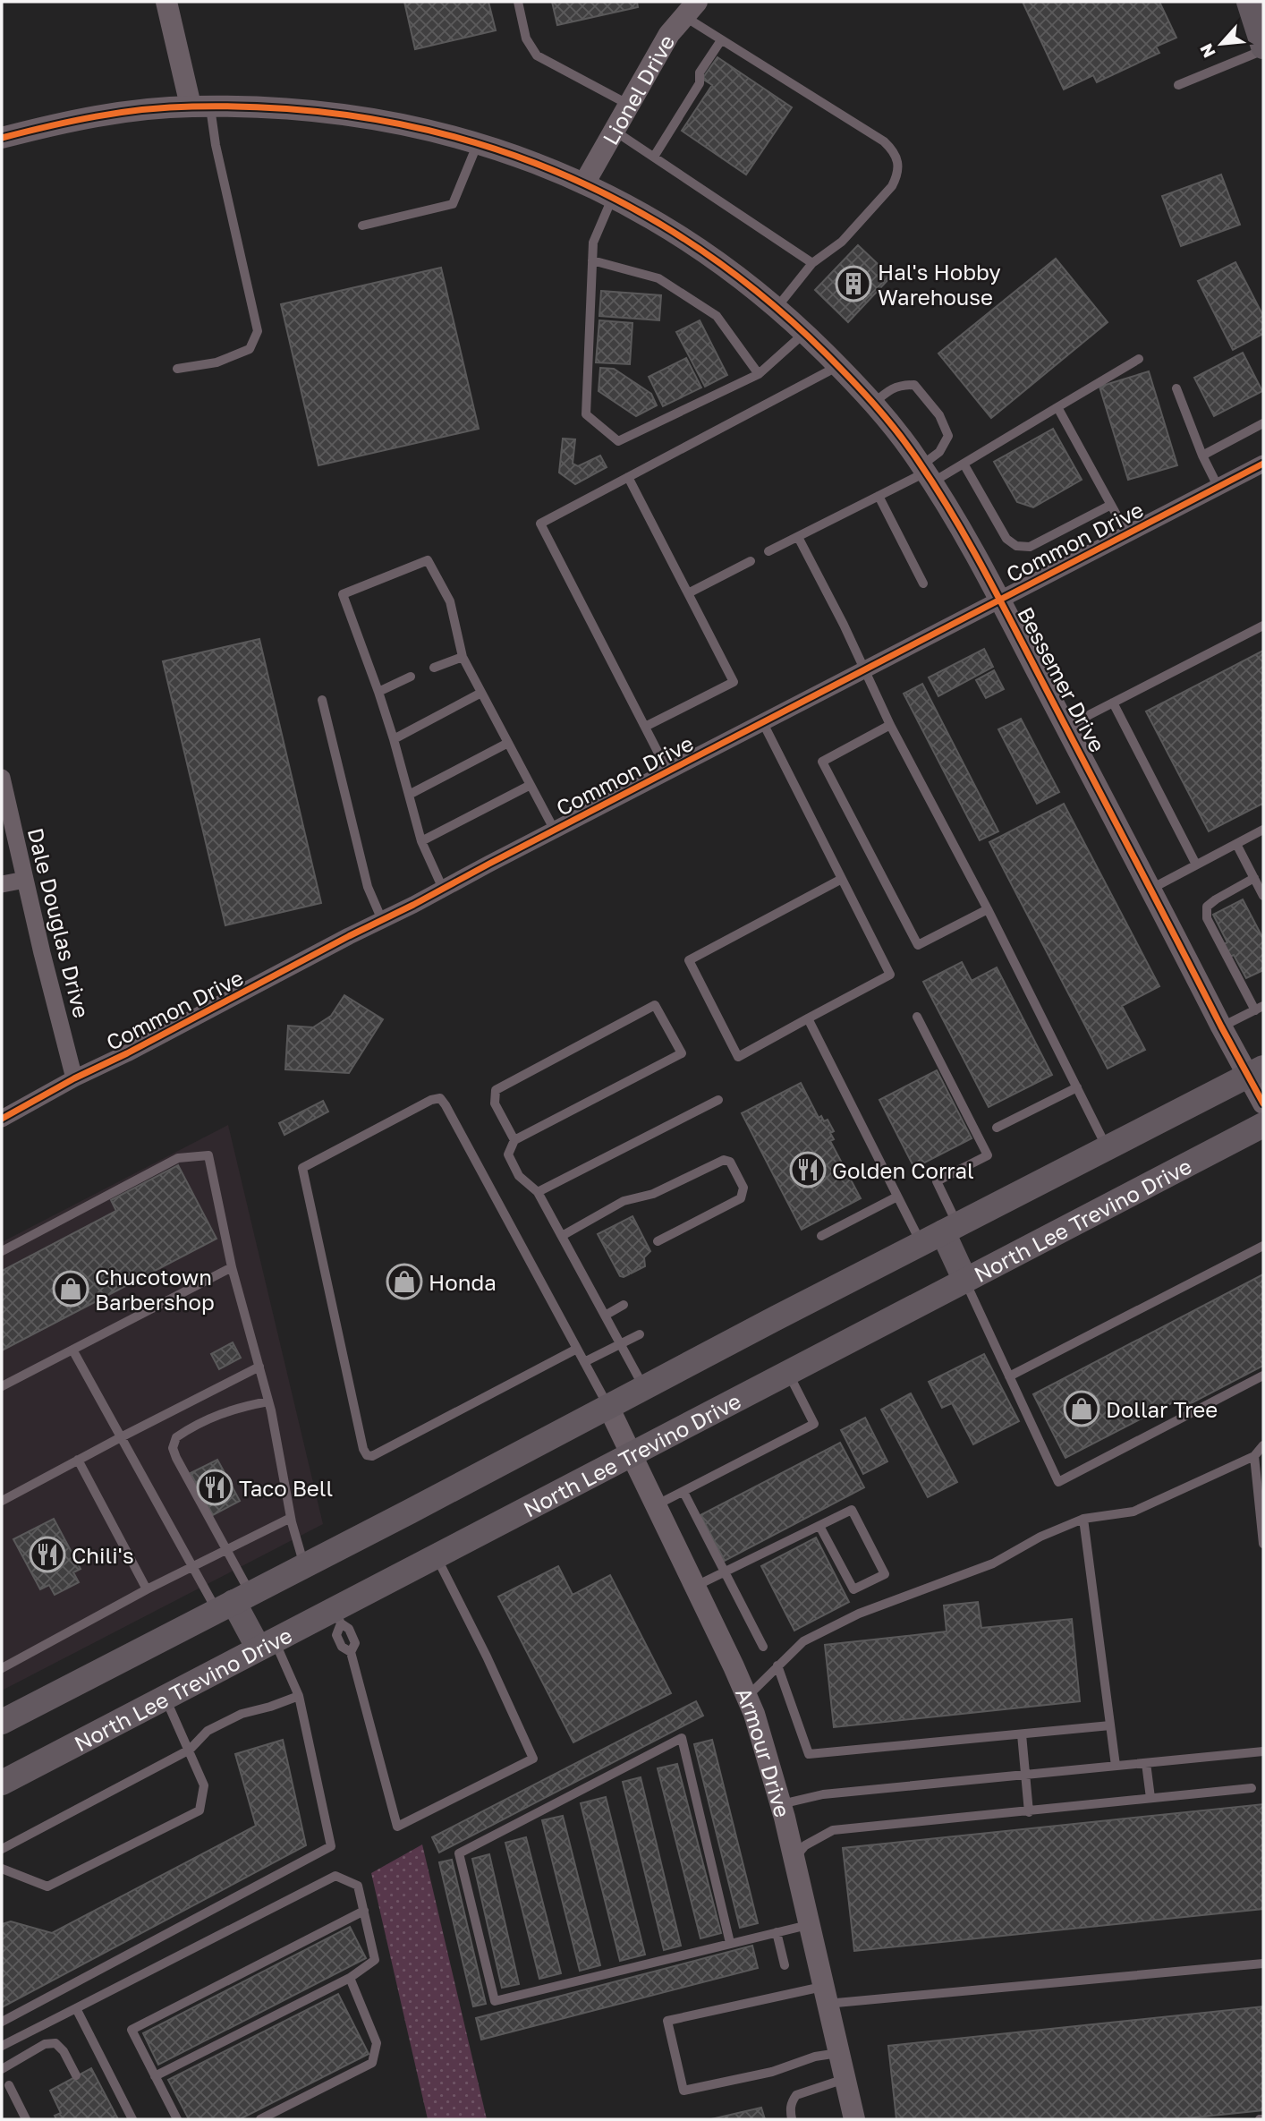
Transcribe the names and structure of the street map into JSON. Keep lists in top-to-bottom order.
{
  "streets": {
    "main road": ["North Lee Trevino Drive"],
    "street": [
      "Lionel Drive",
      "Common Drive",
      "Bessemer Drive",
      "Dale Douglas Drive",
      "Armour Drive"
    ]
  },
  "crossings": [
    ["Lionel Drive", "Bessemer Drive"],
    ["Common Drive", "Bessemer Drive"],
    ["Common Drive", "Dale Douglas Drive"],
    ["North Lee Trevino Drive", "Armour Drive"]
  ],
  "places": {
    "building": ["Hal's Hobby Warehouse"],
    "restaurant": ["Golden Corral", "Taco Bell", "Chili's"],
    "shop": ["Honda", "Chucotown Barbershop", "Dollar Tree"]
  },
  "north": "bottom left"
}
